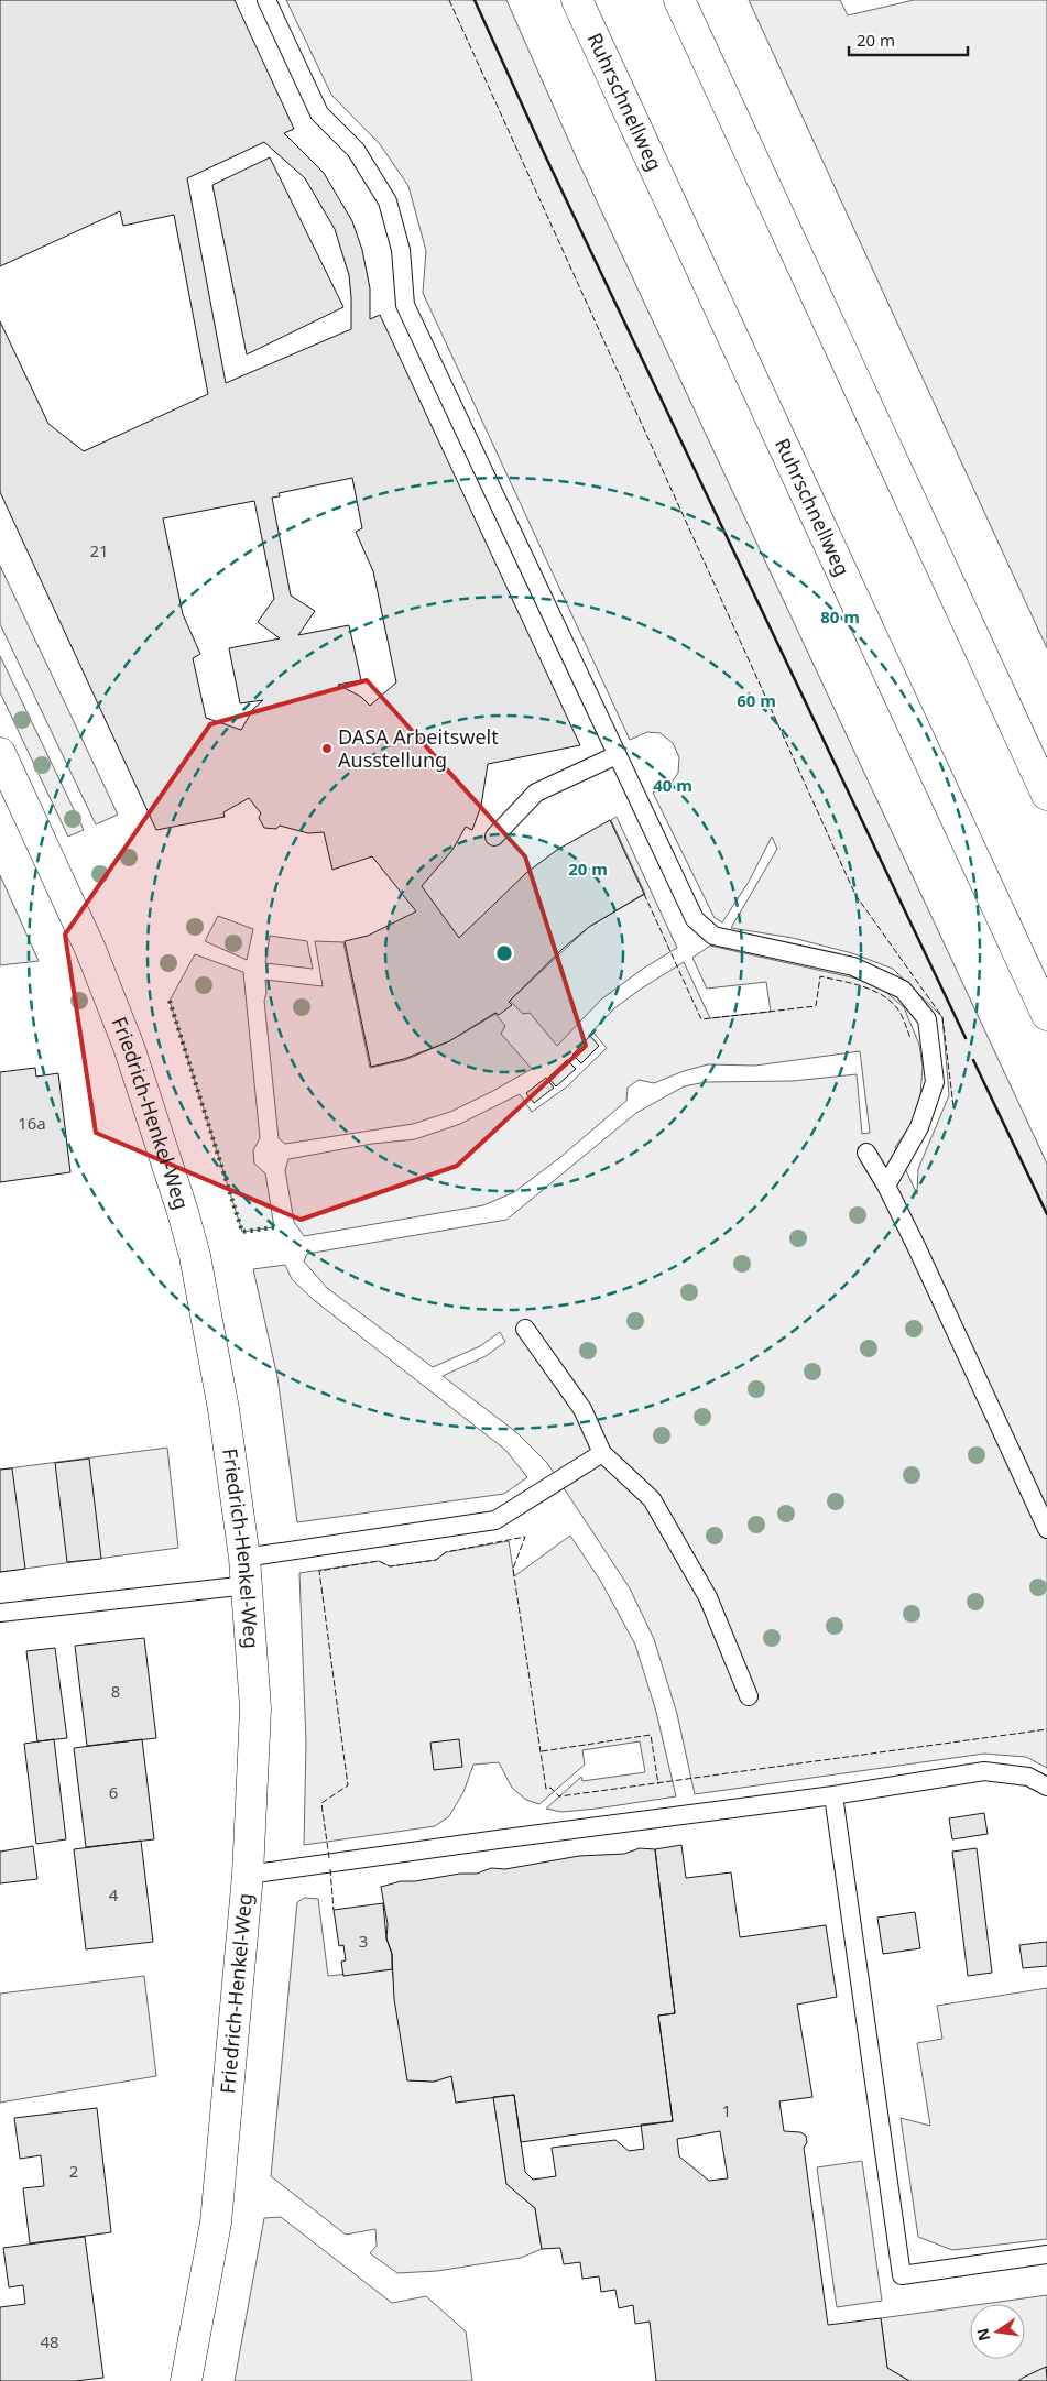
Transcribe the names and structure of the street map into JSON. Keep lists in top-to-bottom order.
{
  "streets": {
    "main road": ["Ruhrschnellweg", "Friedrich-Henkel-Weg"]
  },
  "places": ["DASA Arbeitswelt Ausstellung"],
  "house_numbers": [
    "21",
    "16a",
    "8",
    "6",
    "4",
    "3",
    "1",
    "2",
    "48"
  ],
  "scale_bar": "20 m",
  "north": "left",
  "rings": [
    "80 m",
    "60 m",
    "40 m",
    "20 m"
  ]
}
